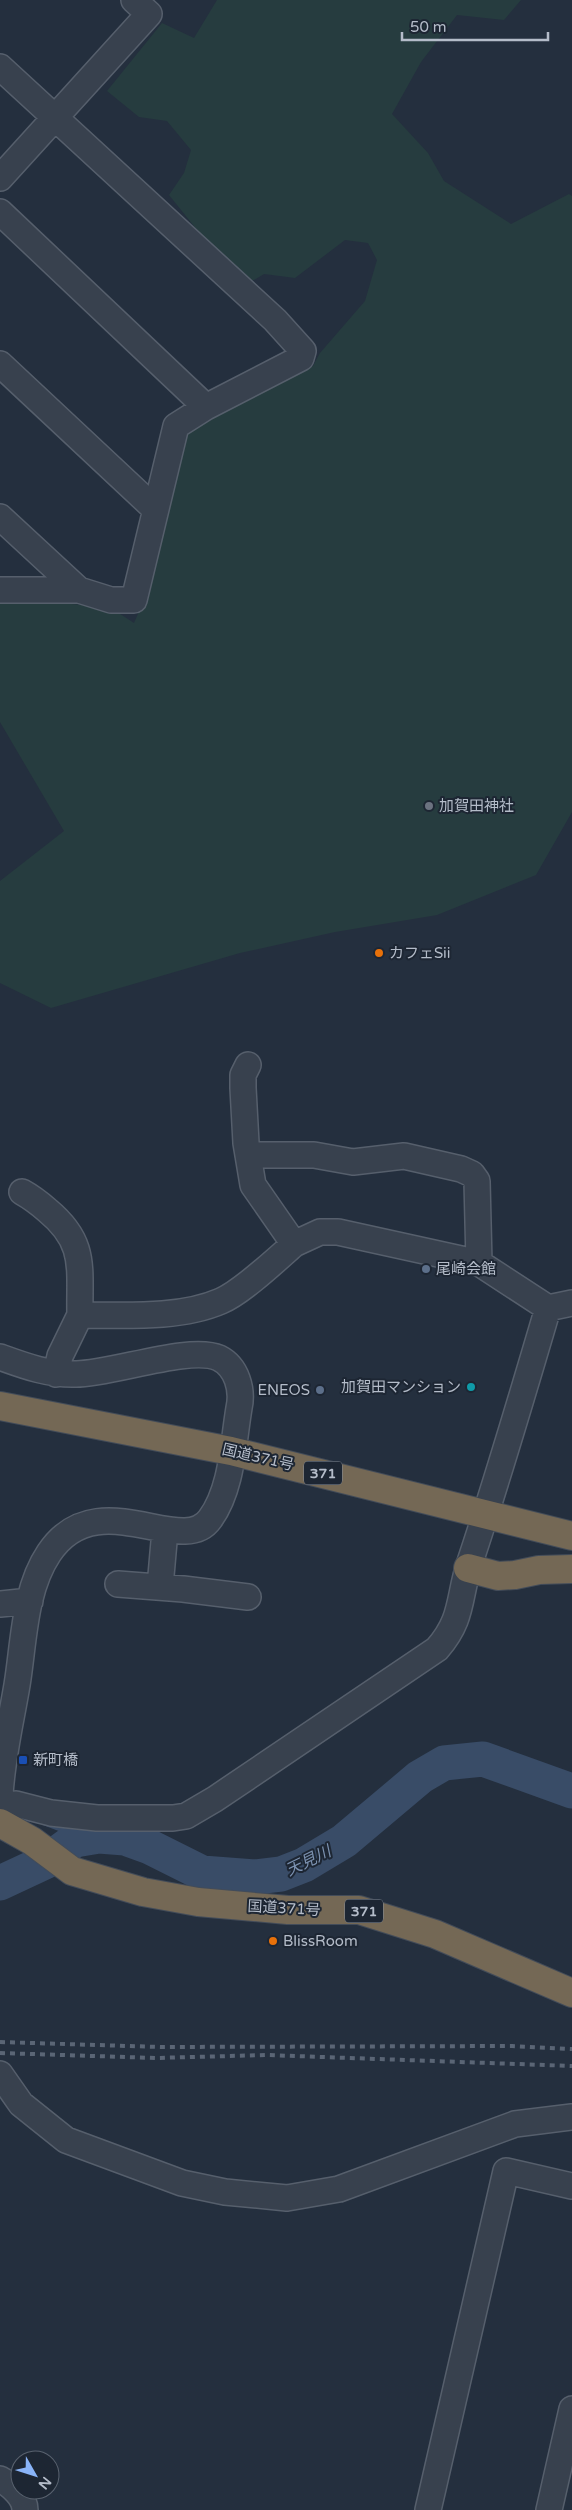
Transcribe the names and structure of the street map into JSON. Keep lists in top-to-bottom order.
{
  "streets": {
    "highway": ["国道371号", "371"]
  },
  "crossings": [
    ["国道371号", "371"]
  ],
  "water": ["天見川"],
  "places": {
    "other": [
      "加賀田神社",
      "カフェSii",
      "尾崎会館",
      "加賀田マンション",
      "ENEOS",
      "BlissRoom"
    ],
    "transit": ["新町橋"]
  },
  "scale_bar": "50 m",
  "north": "bottom right"
}
